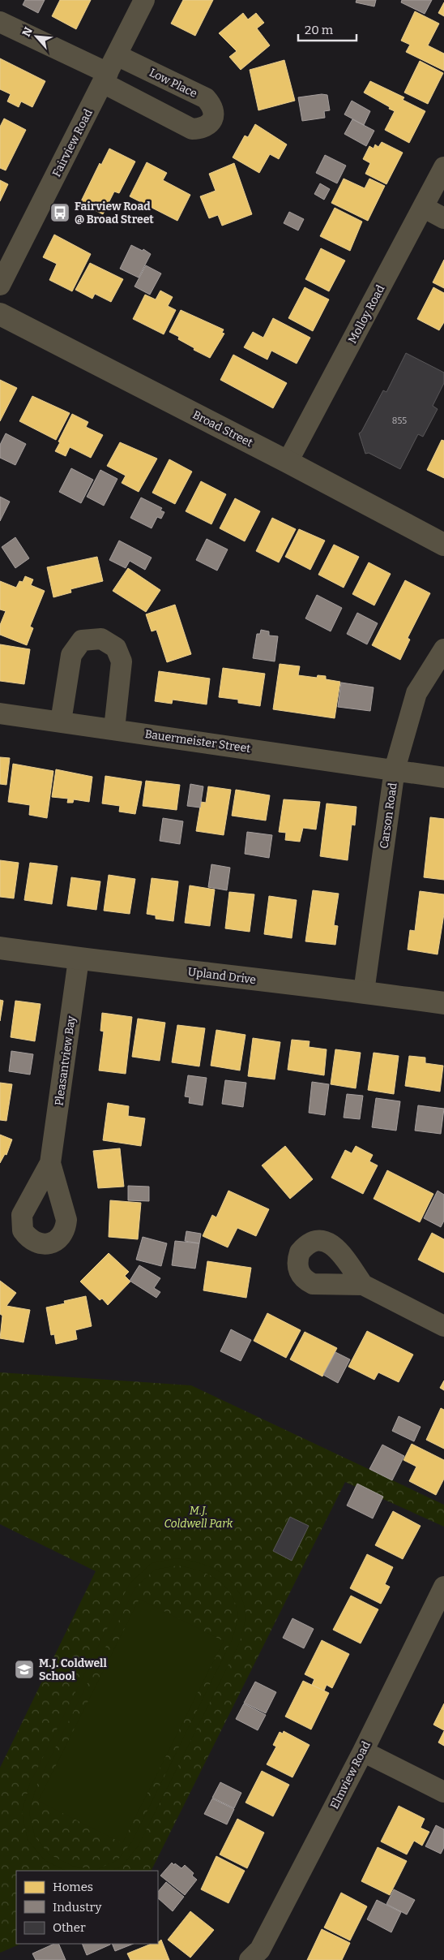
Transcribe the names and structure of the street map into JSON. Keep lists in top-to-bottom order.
{
  "streets": {
    "street": [
      "Fairview Road",
      "Molloy Road",
      "Broad Street",
      "Bauermeister Street",
      "Carson Road",
      "Upland Drive",
      "Pleasantview Bay",
      "Elmview Road"
    ]
  },
  "crossings": [
    ["Molloy Road", "Broad Street"],
    ["Bauermeister Street", "Carson Road"],
    ["Carson Road", "Upland Drive"],
    ["Upland Drive", "Pleasantview Bay"]
  ],
  "parks": ["M.J. Coldwell Park"],
  "places": {
    "bus stop": ["Fairview Road @ Broad Street"],
    "school or university": ["M.J. Coldwell School"]
  },
  "house_numbers": ["855"],
  "legend": ["Homes", "Industry", "Other"],
  "scale_bar": "20 m",
  "north": "top left"
}
